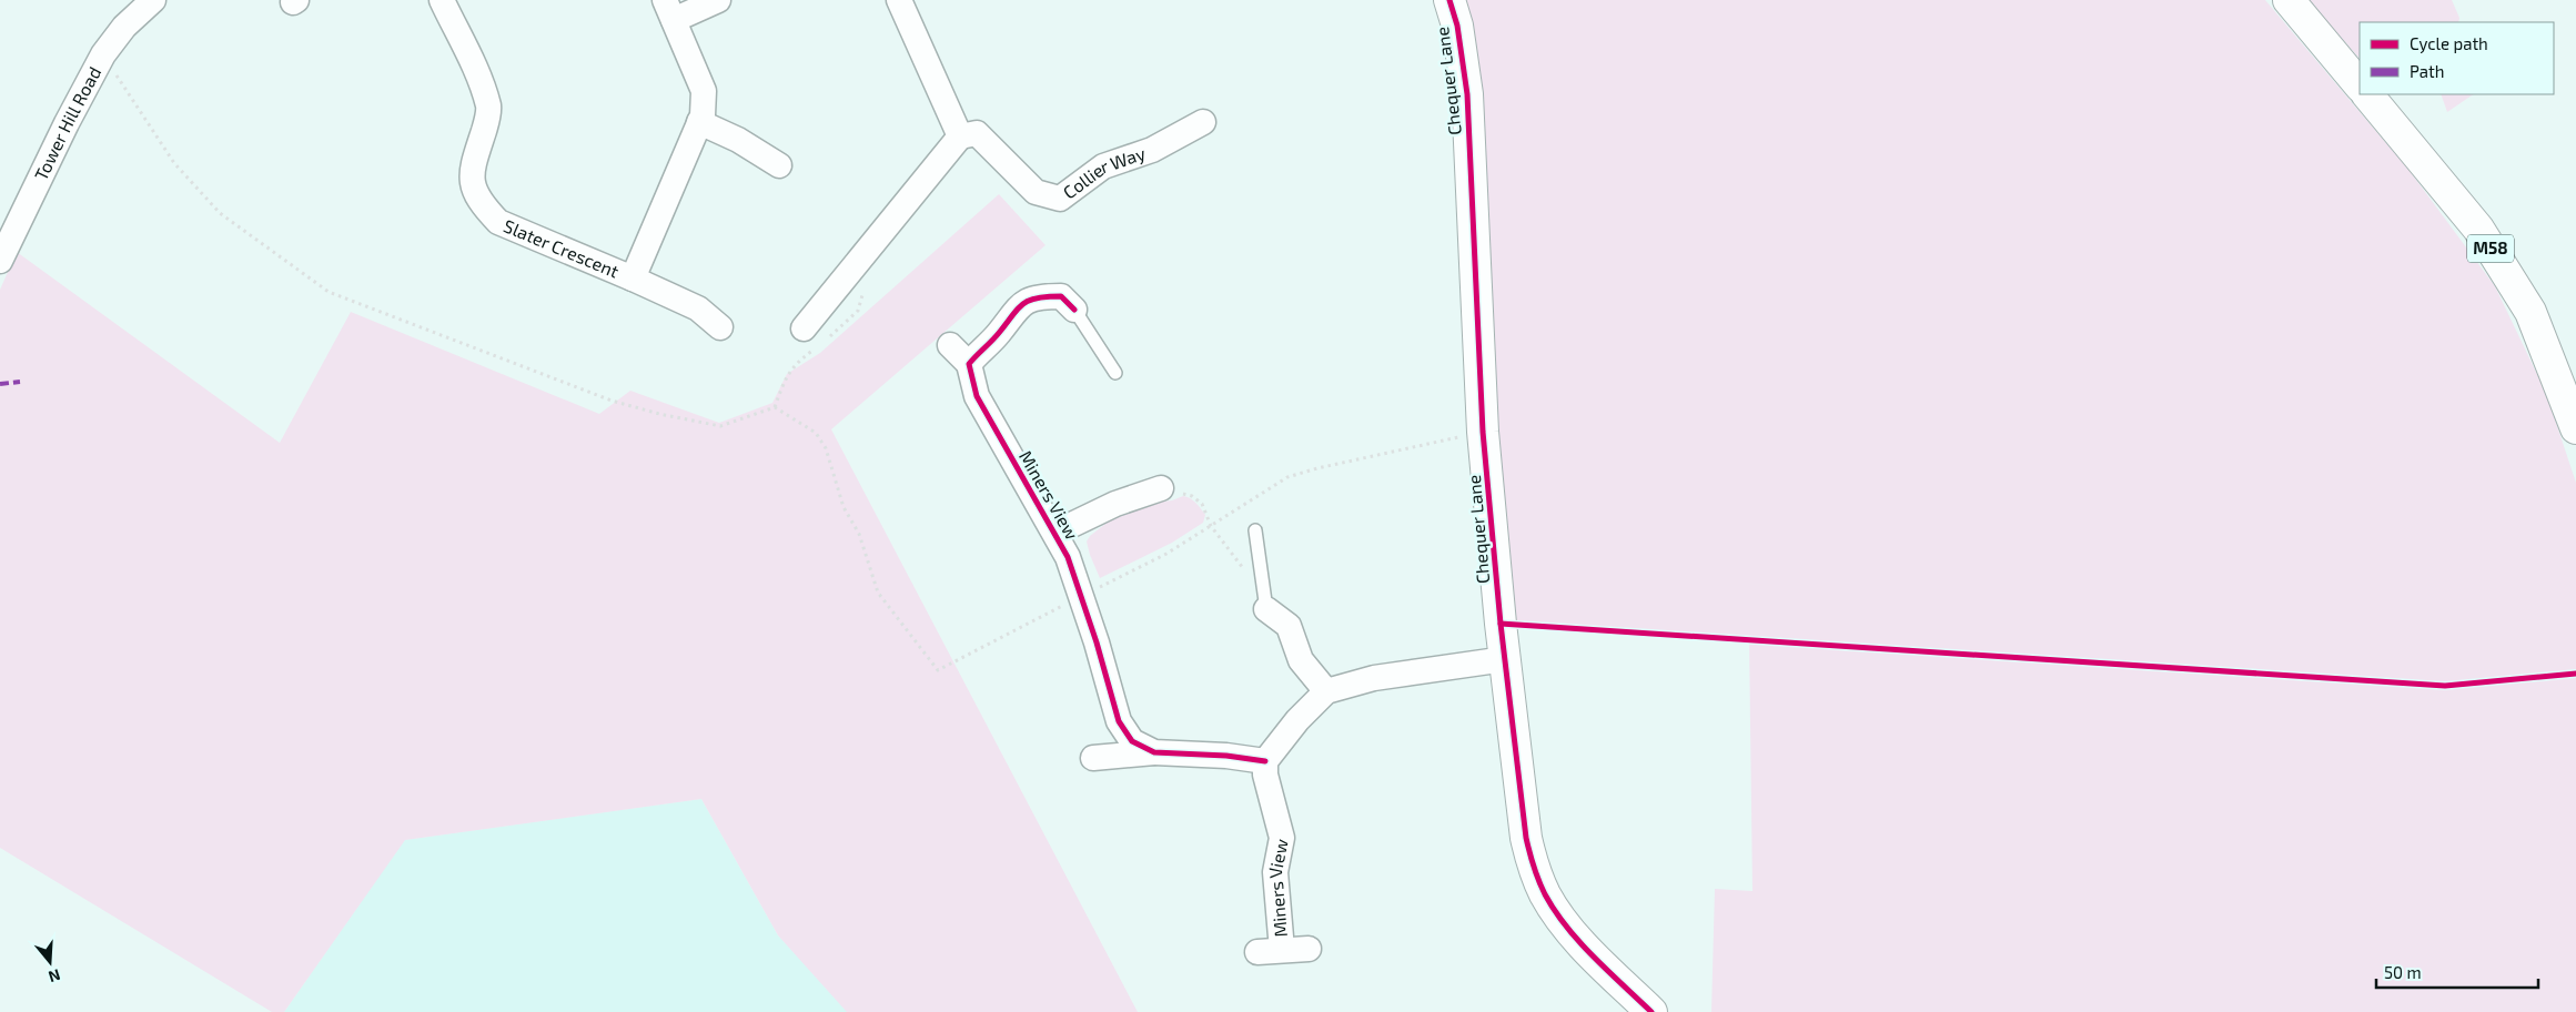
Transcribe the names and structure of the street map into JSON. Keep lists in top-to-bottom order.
{
  "streets": {
    "main road": ["Chequer Lane", "M58"],
    "street": [
      "Tower Hill Road",
      "Collier Way",
      "Slater Crescent",
      "Miners View"
    ]
  },
  "legend": ["Cycle path", "Path"],
  "scale_bar": "50 m",
  "north": "bottom"
}
